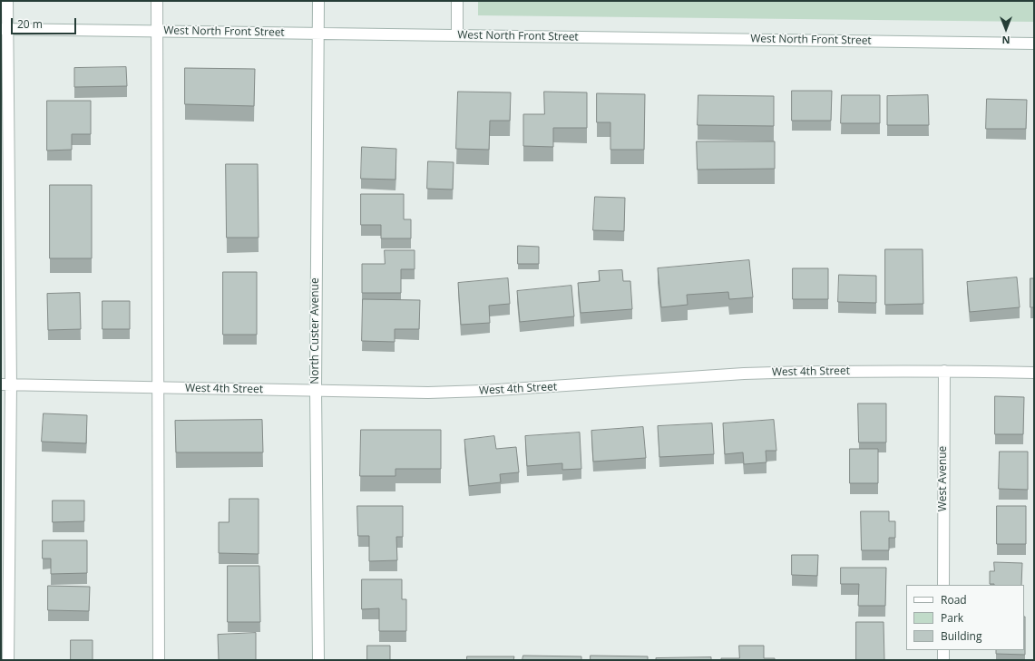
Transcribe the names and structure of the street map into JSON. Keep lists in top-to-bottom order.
{
  "streets": {
    "street": [
      "West North Front Street",
      "North Custer Avenue",
      "West 4th Street",
      "West Avenue"
    ]
  },
  "crossings": [
    ["West North Front Street", "North Custer Avenue"],
    ["North Custer Avenue", "West 4th Street"],
    ["West 4th Street", "West Avenue"]
  ],
  "legend": ["Road", "Park", "Building"],
  "scale_bar": "20 m",
  "north": "bottom"
}
